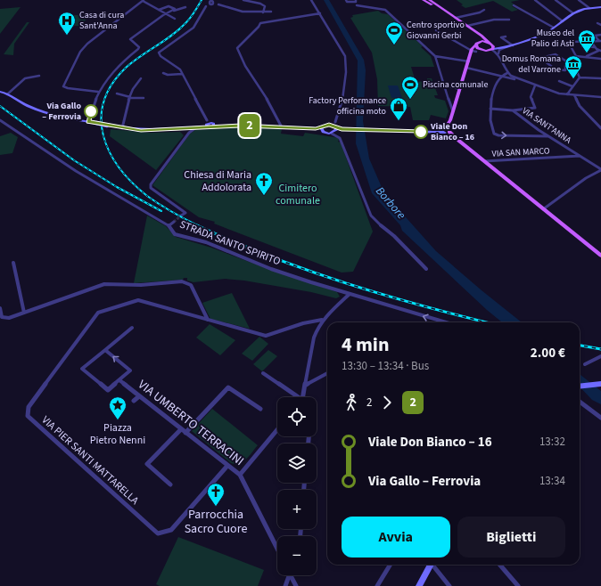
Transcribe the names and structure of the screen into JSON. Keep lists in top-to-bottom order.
{
  "streets": {
    "street": [
      "VIA SANT'ANNA",
      "VIA SAN MARCO",
      "STRADA SANTO SPIRITO",
      "VIA UMBERTO TERRACINI",
      "VIA PIER SANTI MATTARELLA"
    ]
  },
  "crossings": [
    ["VIA SANT'ANNA", "VIA SAN MARCO"],
    ["VIA UMBERTO TERRACINI", "VIA PIER SANTI MATTARELLA"]
  ],
  "water": ["Borbore"],
  "parks": ["Cimitero comunale"],
  "places": {
    "hospital": ["Casa di cura Sant'Anna"],
    "sports": ["Centro sportivo Giovanni Gerbi", "Piscina comunale"],
    "museum": ["Museo del Palio di Asti", "Domus Romana del Varrone"],
    "other": ["Via Gallo – Ferrovia", "Viale Don Bianco – 16"],
    "shop": ["Factory Performance officina moto"],
    "church": ["Chiesa di Maria Addolorata", "Parrocchia Sacro Cuore"],
    "place": ["Piazza Pietro Nenni"]
  },
  "lines": ["bus line 2"],
  "page": {
    "on_map": "2",
    "heading": ["4 min", "13:30 – 13:34 · Bus", "2.00 €"],
    "legs": ["2", "2"],
    "map_buttons": ["+", "−"],
    "list": [
      {
        "name": "Viale Don Bianco – 16",
        "value": "13:32"
      },
      {
        "name": "Via Gallo – Ferrovia",
        "value": "13:34"
      }
    ],
    "buttons": ["Avvia", "Biglietti"]
  }
}
